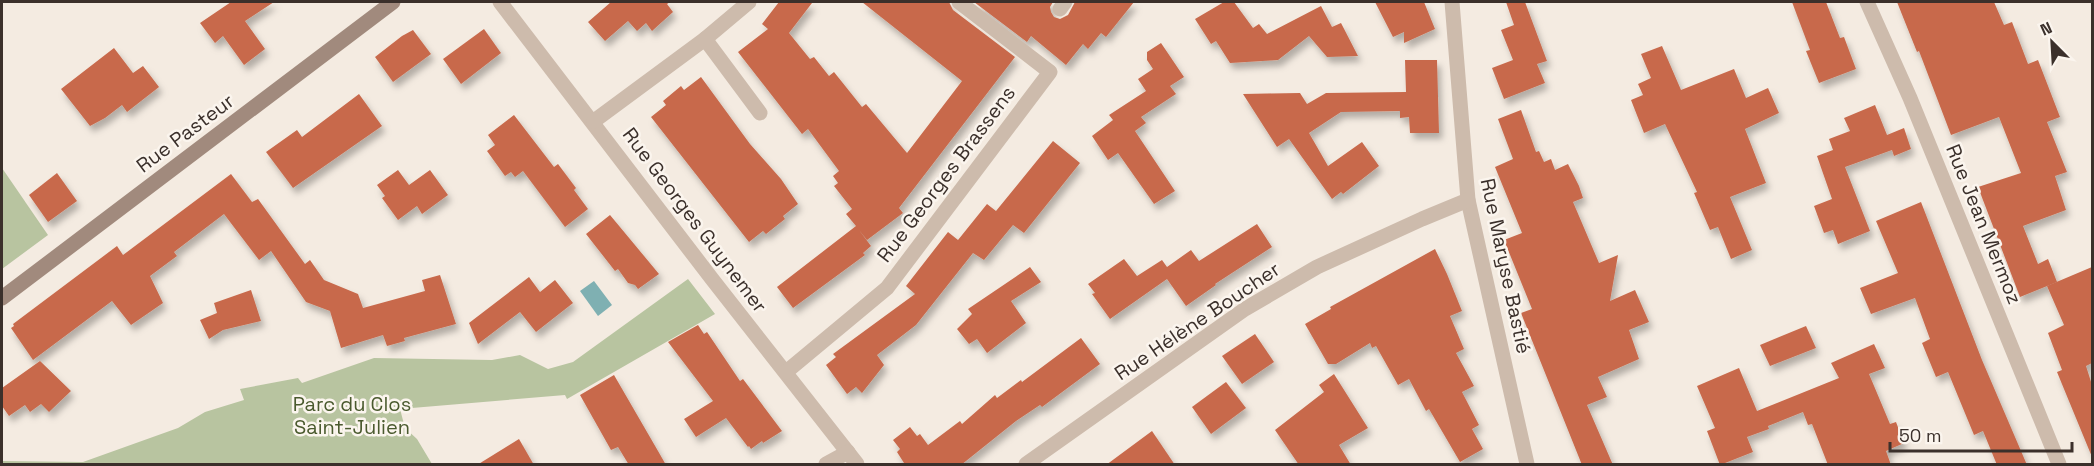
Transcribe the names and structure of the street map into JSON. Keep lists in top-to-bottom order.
{
  "streets": {
    "street": [
      "Rue Pasteur",
      "Rue Georges Brassens",
      "Rue Georges Guynemer",
      "Rue Jean Mermoz",
      "Rue Maryse Bastié",
      "Rue Hélène Boucher"
    ]
  },
  "crossings": [
    ["Rue Georges Brassens", "Rue Georges Guynemer"],
    ["Rue Maryse Bastié", "Rue Hélène Boucher"]
  ],
  "parks": ["Parc du Clos Saint-Julien"],
  "scale_bar": "50 m",
  "north": "top left"
}
